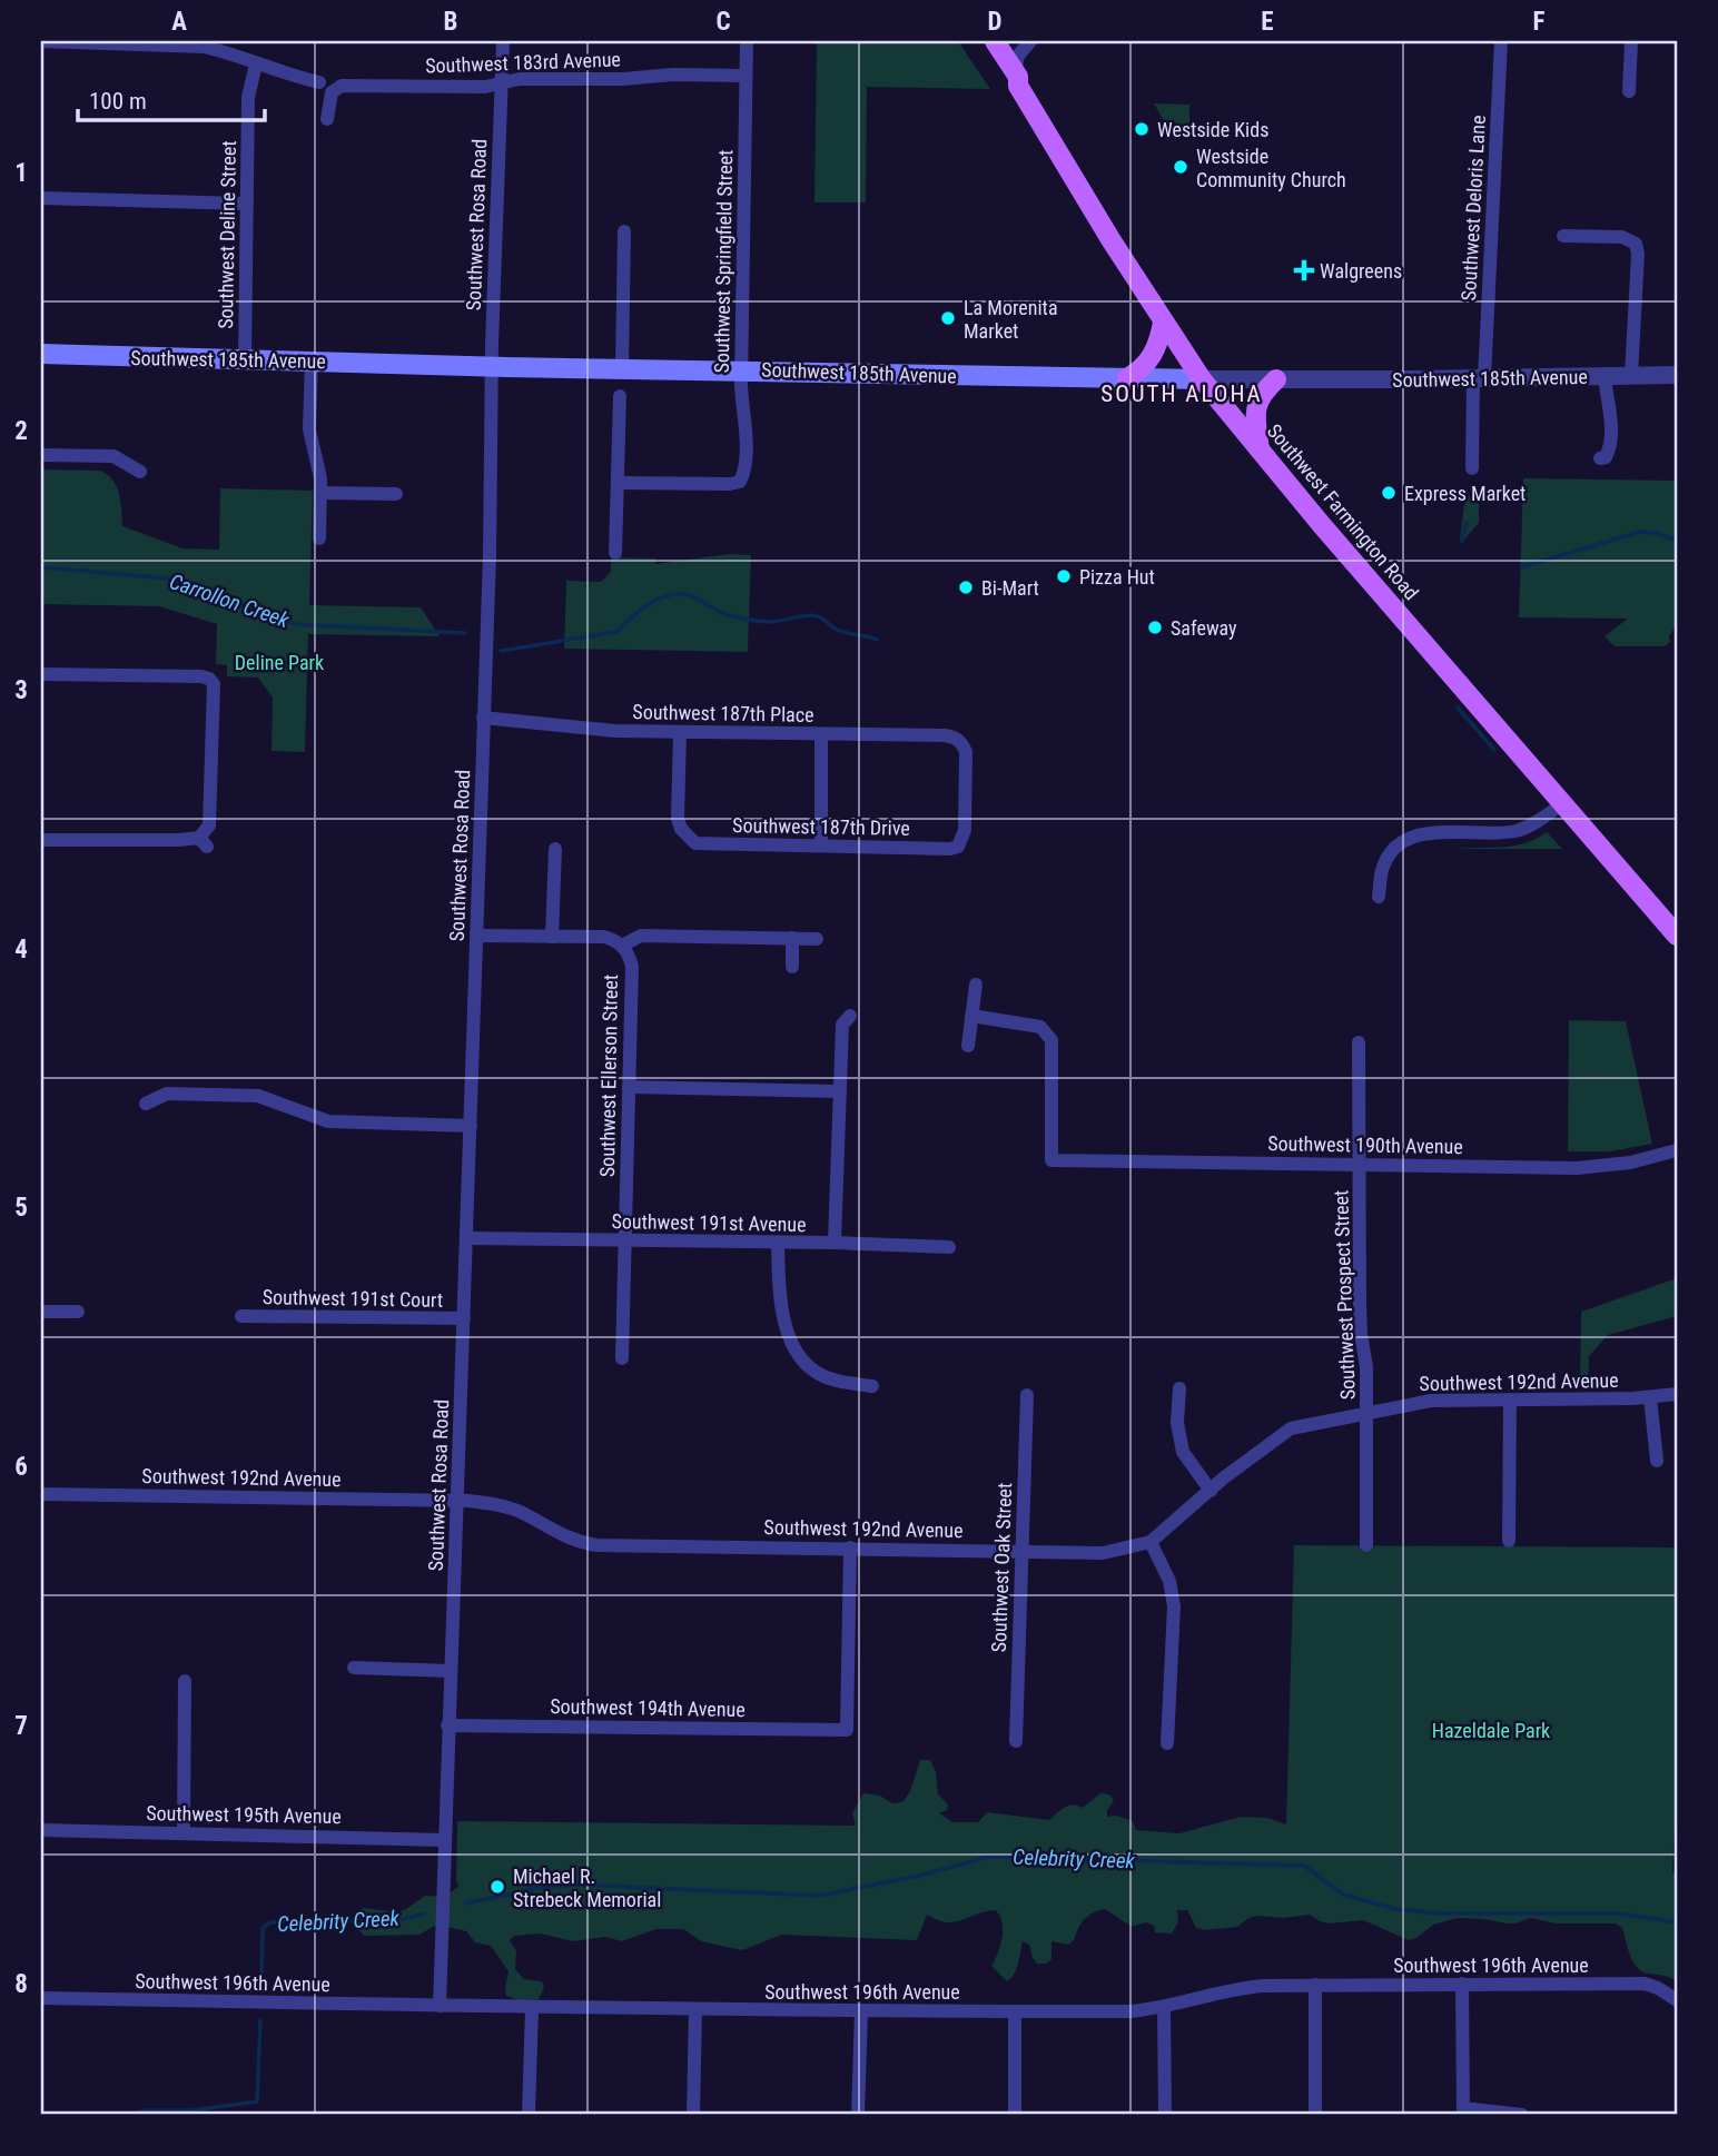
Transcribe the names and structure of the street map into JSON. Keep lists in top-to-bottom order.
{
  "streets": {
    "main road": ["Southwest 185th Avenue", "Southwest Farmington Road"],
    "street": [
      "Southwest 183rd Avenue",
      "Southwest Deloris Lane",
      "Southwest Rosa Road",
      "Southwest Deline Street",
      "Southwest Springfield Street",
      "Southwest 187th Place",
      "Southwest 187th Drive",
      "Southwest Ellerson Street",
      "Southwest 190th Avenue",
      "Southwest 191st Avenue",
      "Southwest Prospect Street",
      "Southwest 191st Court",
      "Southwest 192nd Avenue",
      "Southwest Oak Street",
      "Southwest 194th Avenue",
      "Southwest 195th Avenue",
      "Southwest 196th Avenue"
    ]
  },
  "crossings": [
    ["Southwest 183rd Avenue", "Southwest Rosa Road"],
    ["Southwest 183rd Avenue", "Southwest Springfield Street"],
    ["Southwest Deloris Lane", "Southwest 185th Avenue"],
    ["Southwest Rosa Road", "Southwest 185th Avenue"],
    ["Southwest Rosa Road", "Southwest 187th Place"],
    ["Southwest Rosa Road", "Southwest Ellerson Street"],
    ["Southwest Rosa Road", "Southwest 191st Avenue"],
    ["Southwest Rosa Road", "Southwest 191st Court"],
    ["Southwest Rosa Road", "Southwest 192nd Avenue"],
    ["Southwest Rosa Road", "Southwest 194th Avenue"],
    ["Southwest Rosa Road", "Southwest 195th Avenue"],
    ["Southwest Rosa Road", "Southwest 196th Avenue"],
    ["Southwest Deline Street", "Southwest 185th Avenue"],
    ["Southwest Springfield Street", "Southwest 185th Avenue"],
    ["Southwest 185th Avenue", "Southwest Farmington Road"],
    ["Southwest 187th Place", "Southwest 187th Drive"],
    ["Southwest Ellerson Street", "Southwest 191st Avenue"],
    ["Southwest 190th Avenue", "Southwest Prospect Street"],
    ["Southwest Prospect Street", "Southwest 192nd Avenue"],
    ["Southwest 192nd Avenue", "Southwest Oak Street"],
    ["Southwest 192nd Avenue", "Southwest 194th Avenue"]
  ],
  "districts": ["SOUTH ALOHA"],
  "water": ["Carrollon Creek", "Celebrity Creek"],
  "parks": ["Deline Park", "Hazeldale Park"],
  "places": {
    "other": [
      "Westside Kids",
      "Westside Community Church",
      "La Morenita Market",
      "Express Market",
      "Pizza Hut",
      "Bi-Mart",
      "Safeway",
      "Michael R. Strebeck Memorial"
    ],
    "health": ["Walgreens"]
  },
  "scale_bar": "100 m",
  "grid": {
    "columns": [
      "A",
      "B",
      "C",
      "D",
      "E",
      "F"
    ],
    "rows": [
      "1",
      "2",
      "3",
      "4",
      "5",
      "6",
      "7",
      "8"
    ]
  }
}
